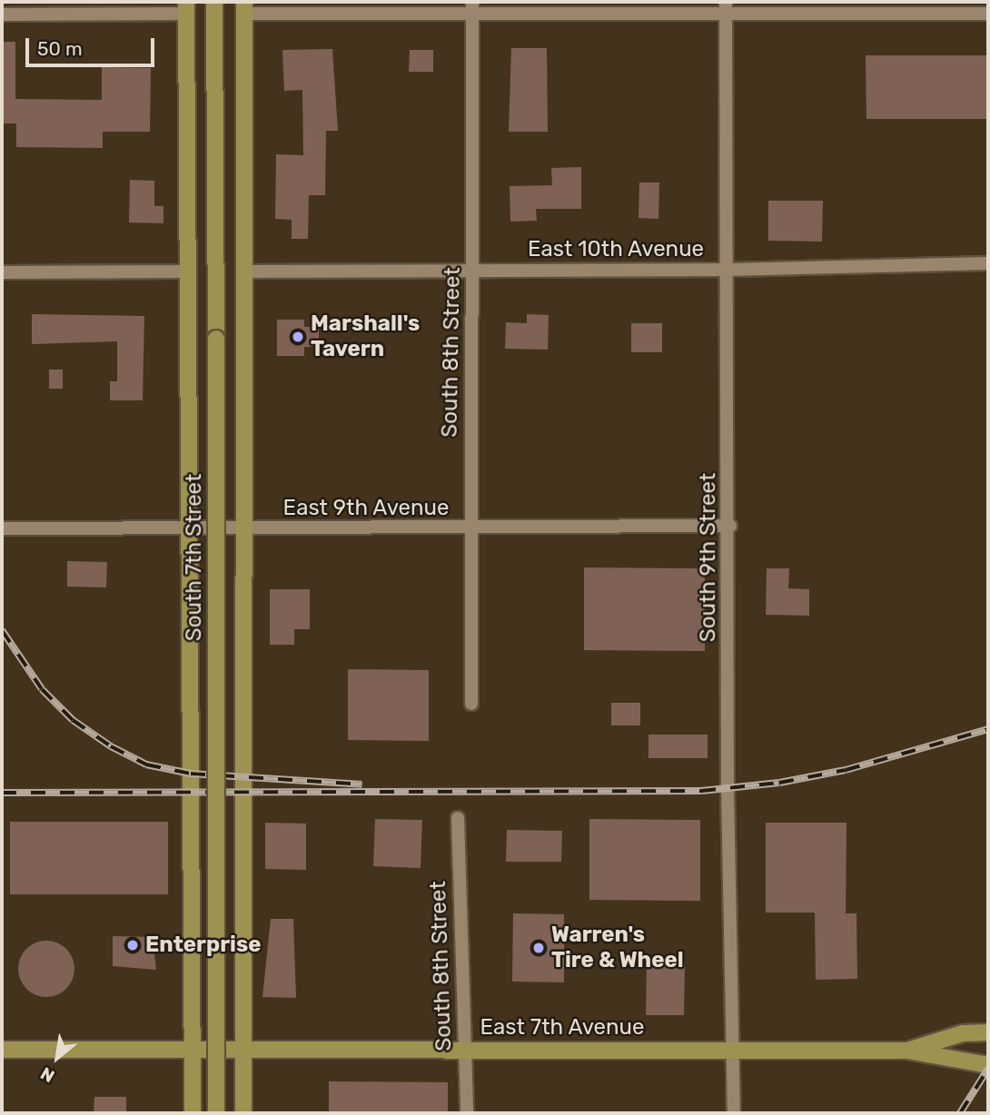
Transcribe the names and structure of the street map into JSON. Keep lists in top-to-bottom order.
{
  "streets": {
    "main road": ["South 7th Street", "East 7th Avenue"],
    "street": [
      "East 10th Avenue",
      "South 8th Street",
      "East 9th Avenue",
      "South 9th Street"
    ]
  },
  "crossings": [
    ["East 10th Avenue", "South 8th Street"],
    ["East 10th Avenue", "South 9th Street"],
    ["South 8th Street", "East 9th Avenue"],
    ["South 8th Street", "East 7th Avenue"],
    ["East 9th Avenue", "South 9th Street"],
    ["South 9th Street", "East 7th Avenue"]
  ],
  "places": ["Marshall's Tavern", "Enterprise", "Warren's Tire & Wheel"],
  "scale_bar": "50 m",
  "north": "bottom left"
}
